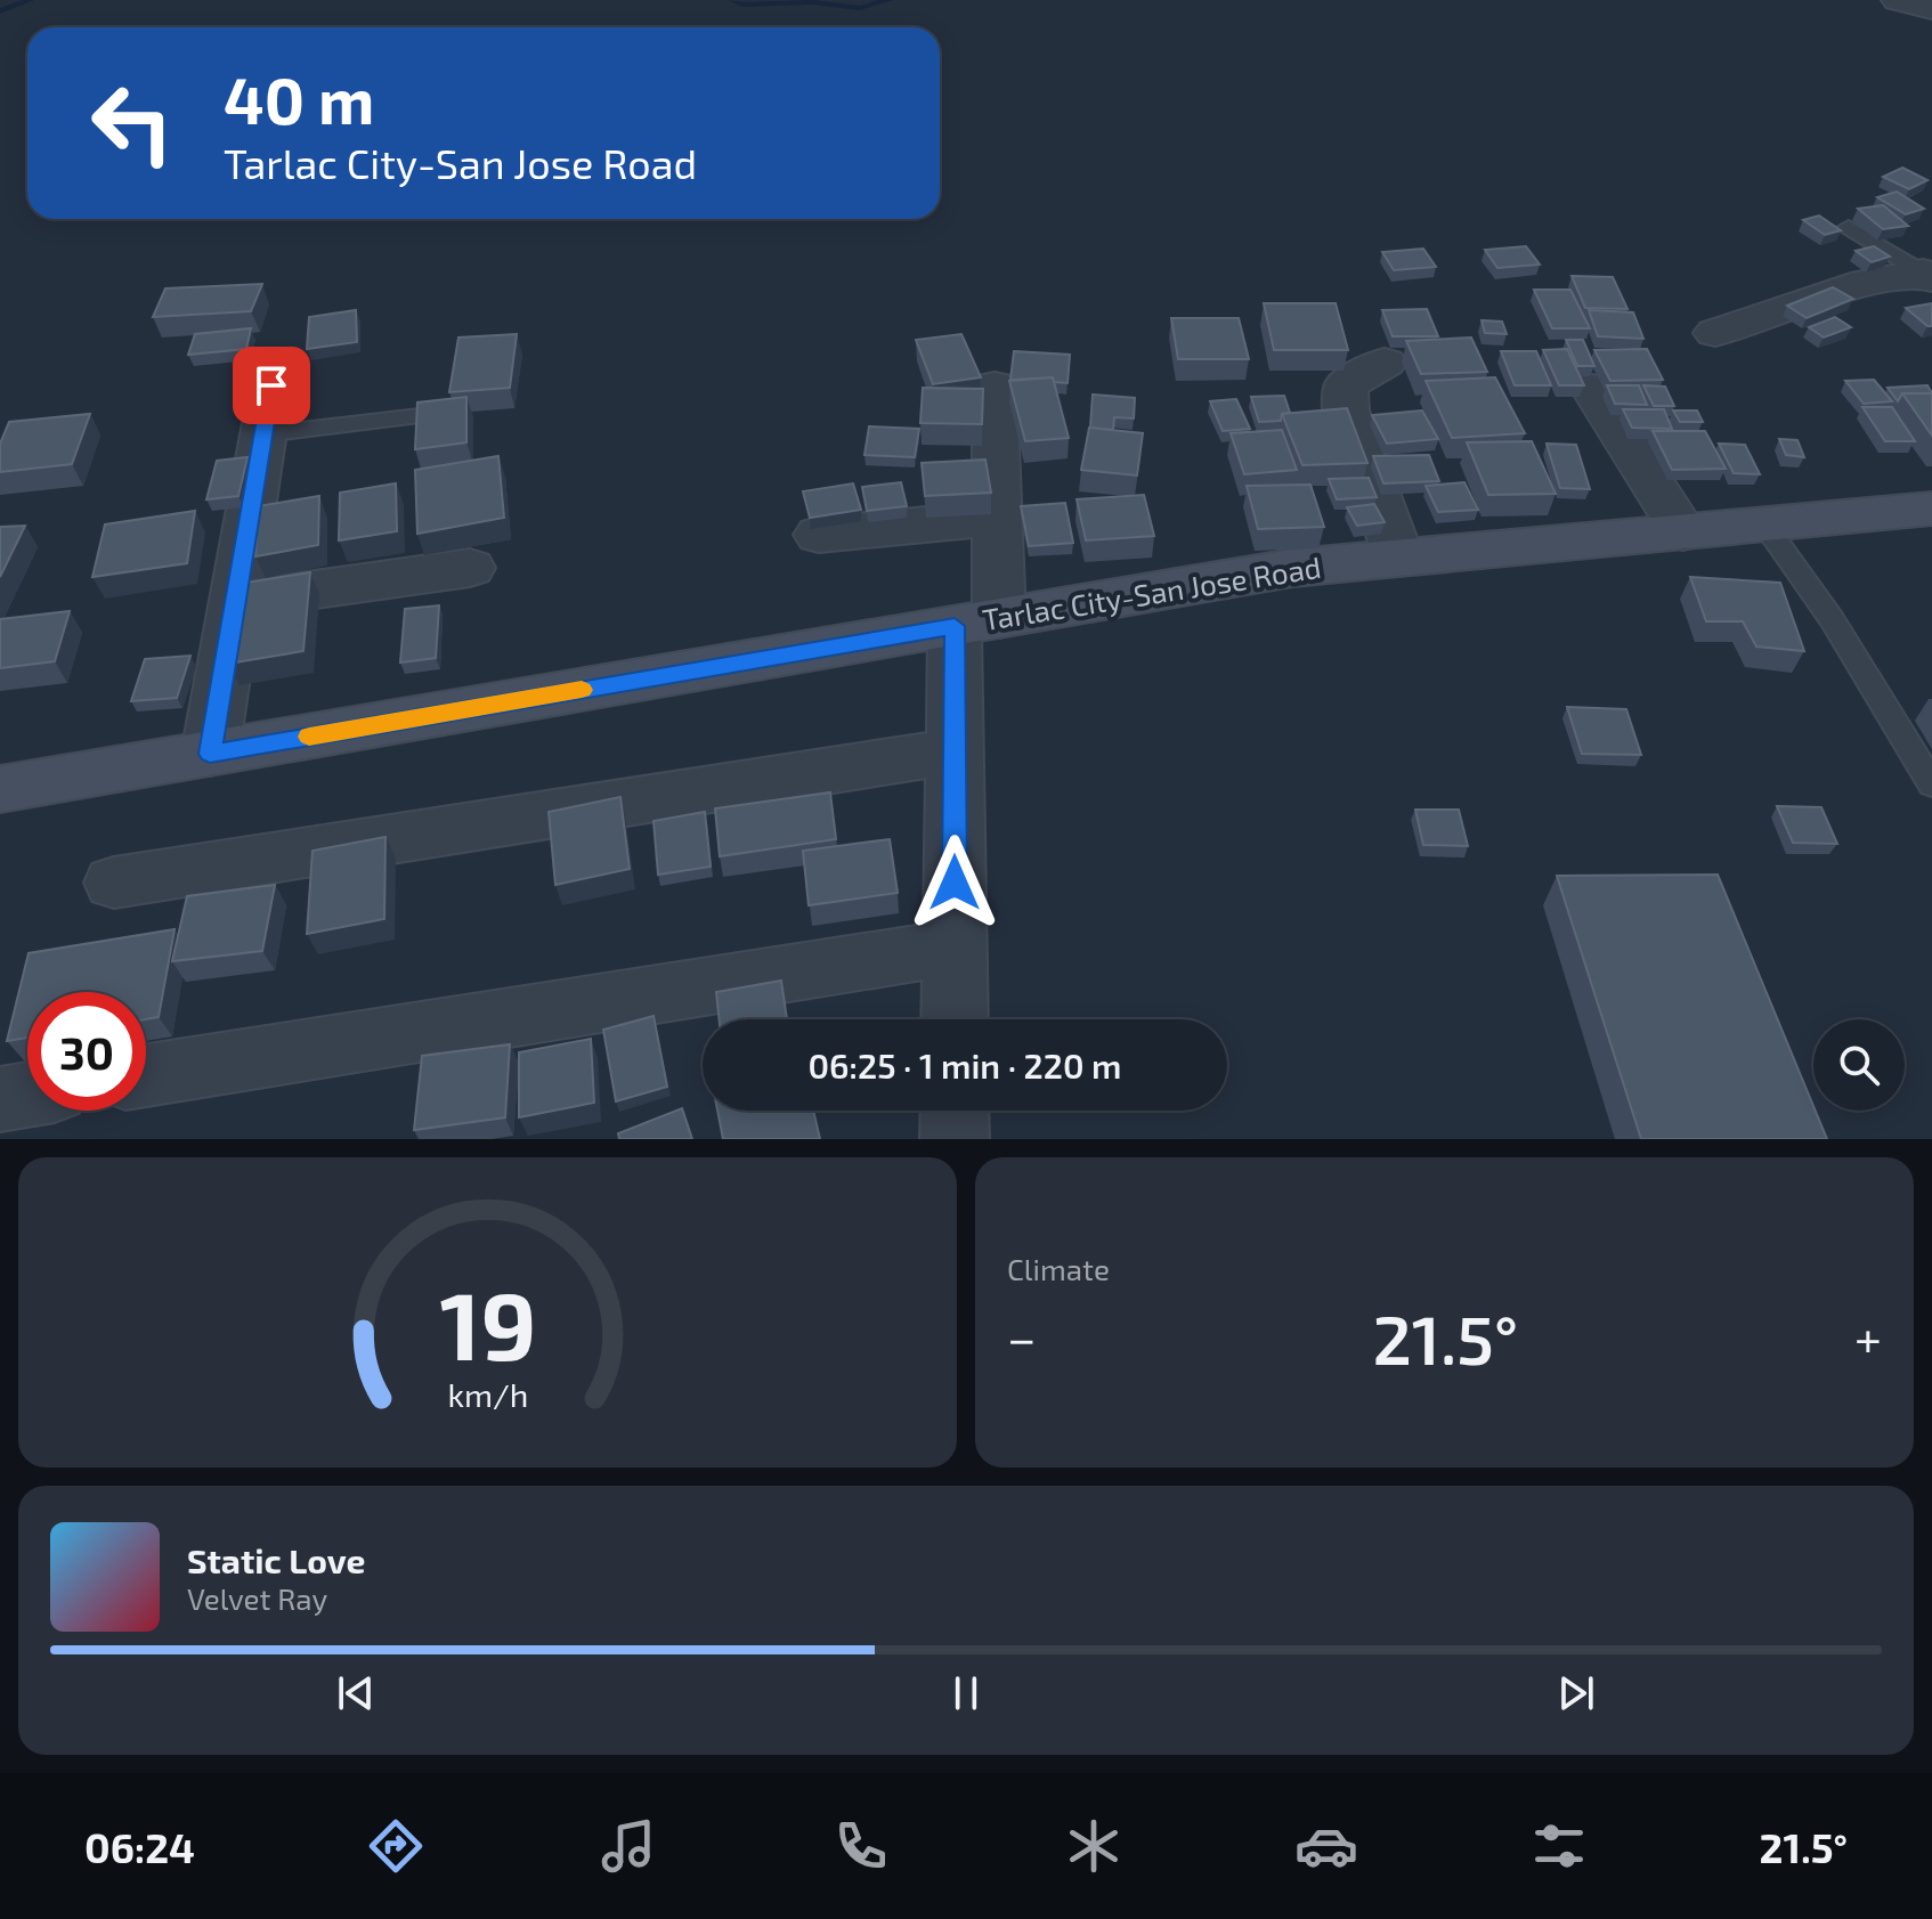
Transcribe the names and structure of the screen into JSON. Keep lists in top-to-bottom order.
{
  "streets": {
    "main road": ["Tarlac City-San Jose Road"]
  },
  "page": {
    "turn": ["40 m", "Tarlac City-San Jose Road"],
    "limit": "30",
    "trip": "06:25 · 1 min · 220 m",
    "tile": "Climate",
    "heat": ["−", "21.5°", "+"],
    "song": ["Static Love", "Velvet Ray"],
    "tabs": ["06:24", "21.5°"],
    "gauge": ["19", "km/h"]
  }
}
